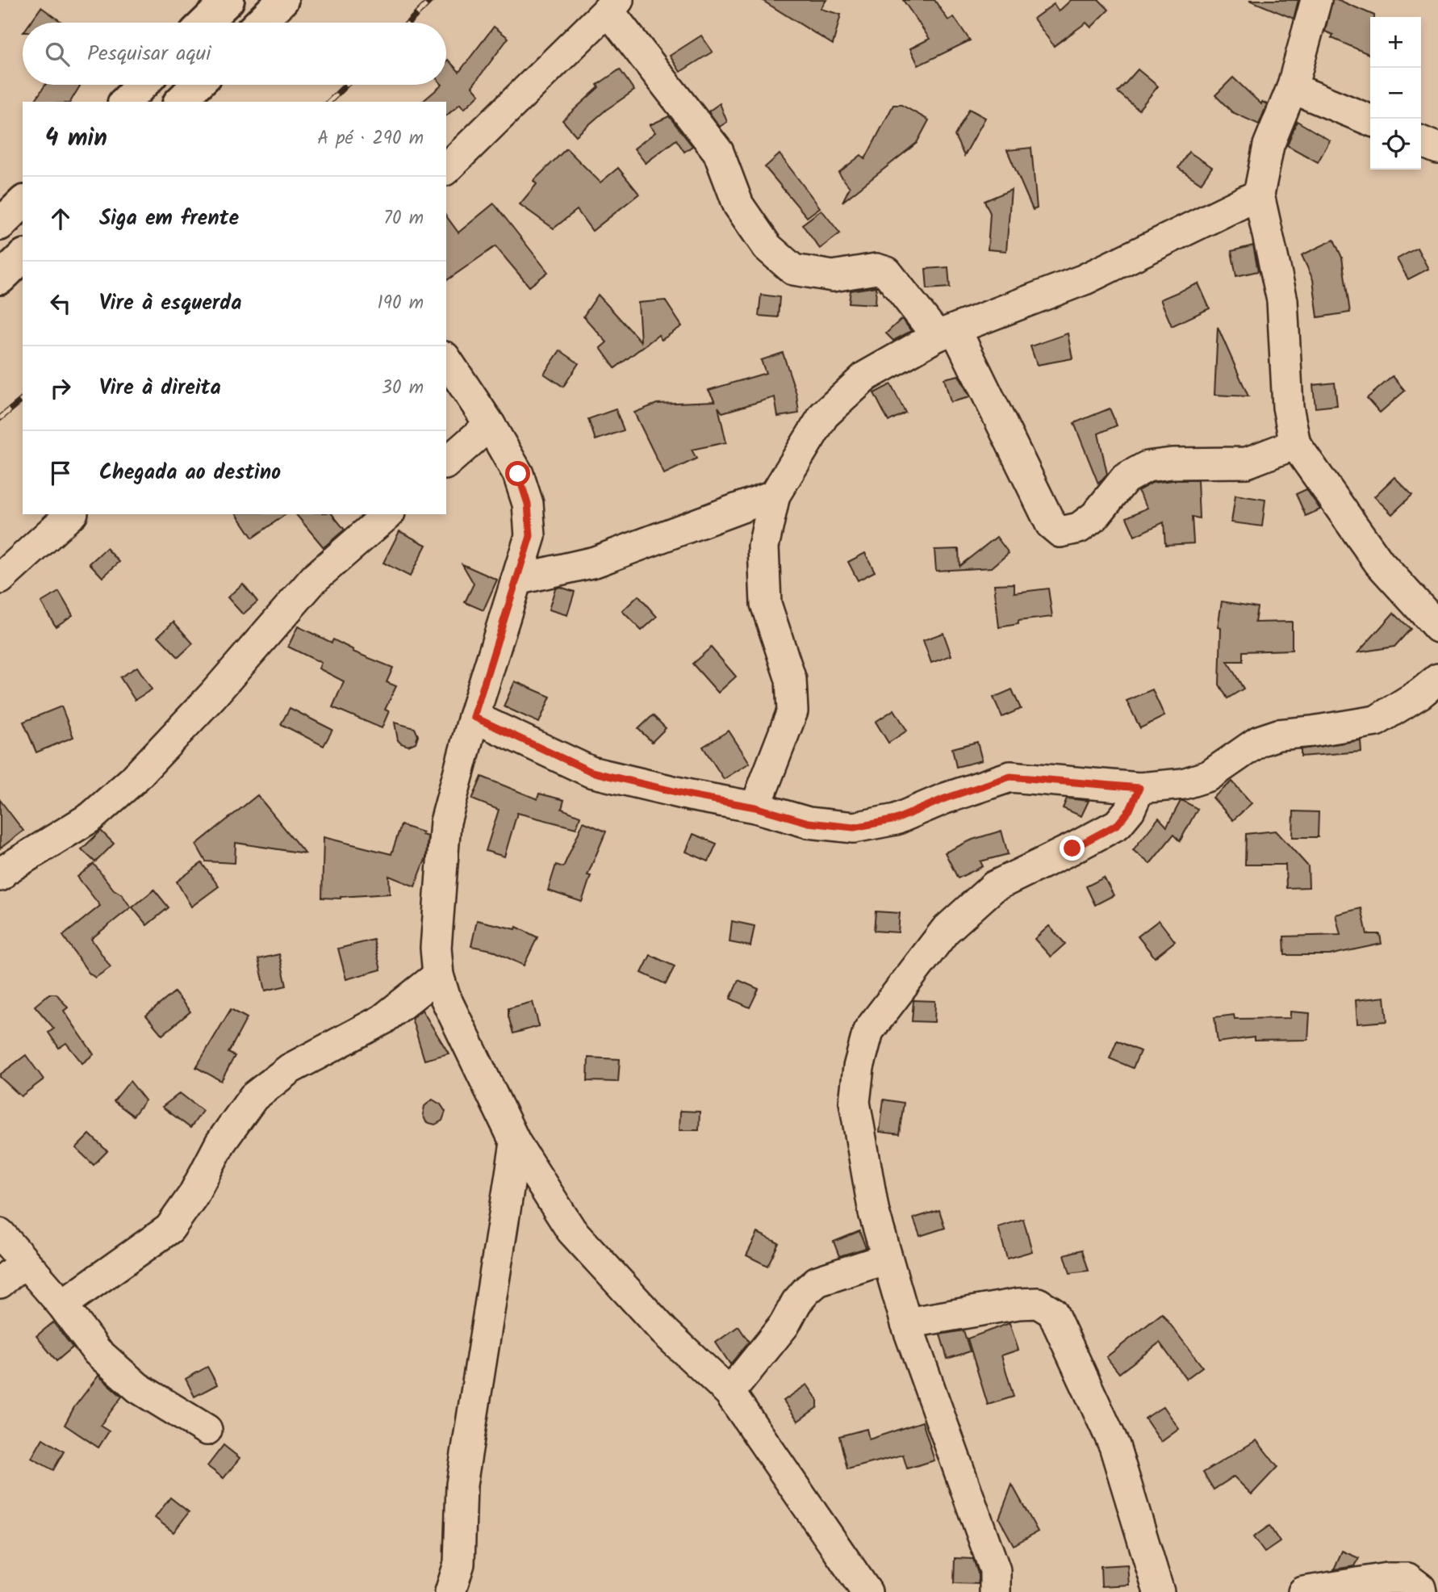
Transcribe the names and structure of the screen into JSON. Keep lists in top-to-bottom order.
{
  "page": {
    "map_buttons": ["+", "−"],
    "search": "Pesquisar aqui",
    "heading": ["4 min", "A pé · 290 m"],
    "list": [
      ["Siga em frente", "70 m"],
      ["Vire à esquerda", "190 m"],
      ["Vire à direita", "30 m"],
      "Chegada ao destino"
    ]
  }
}
